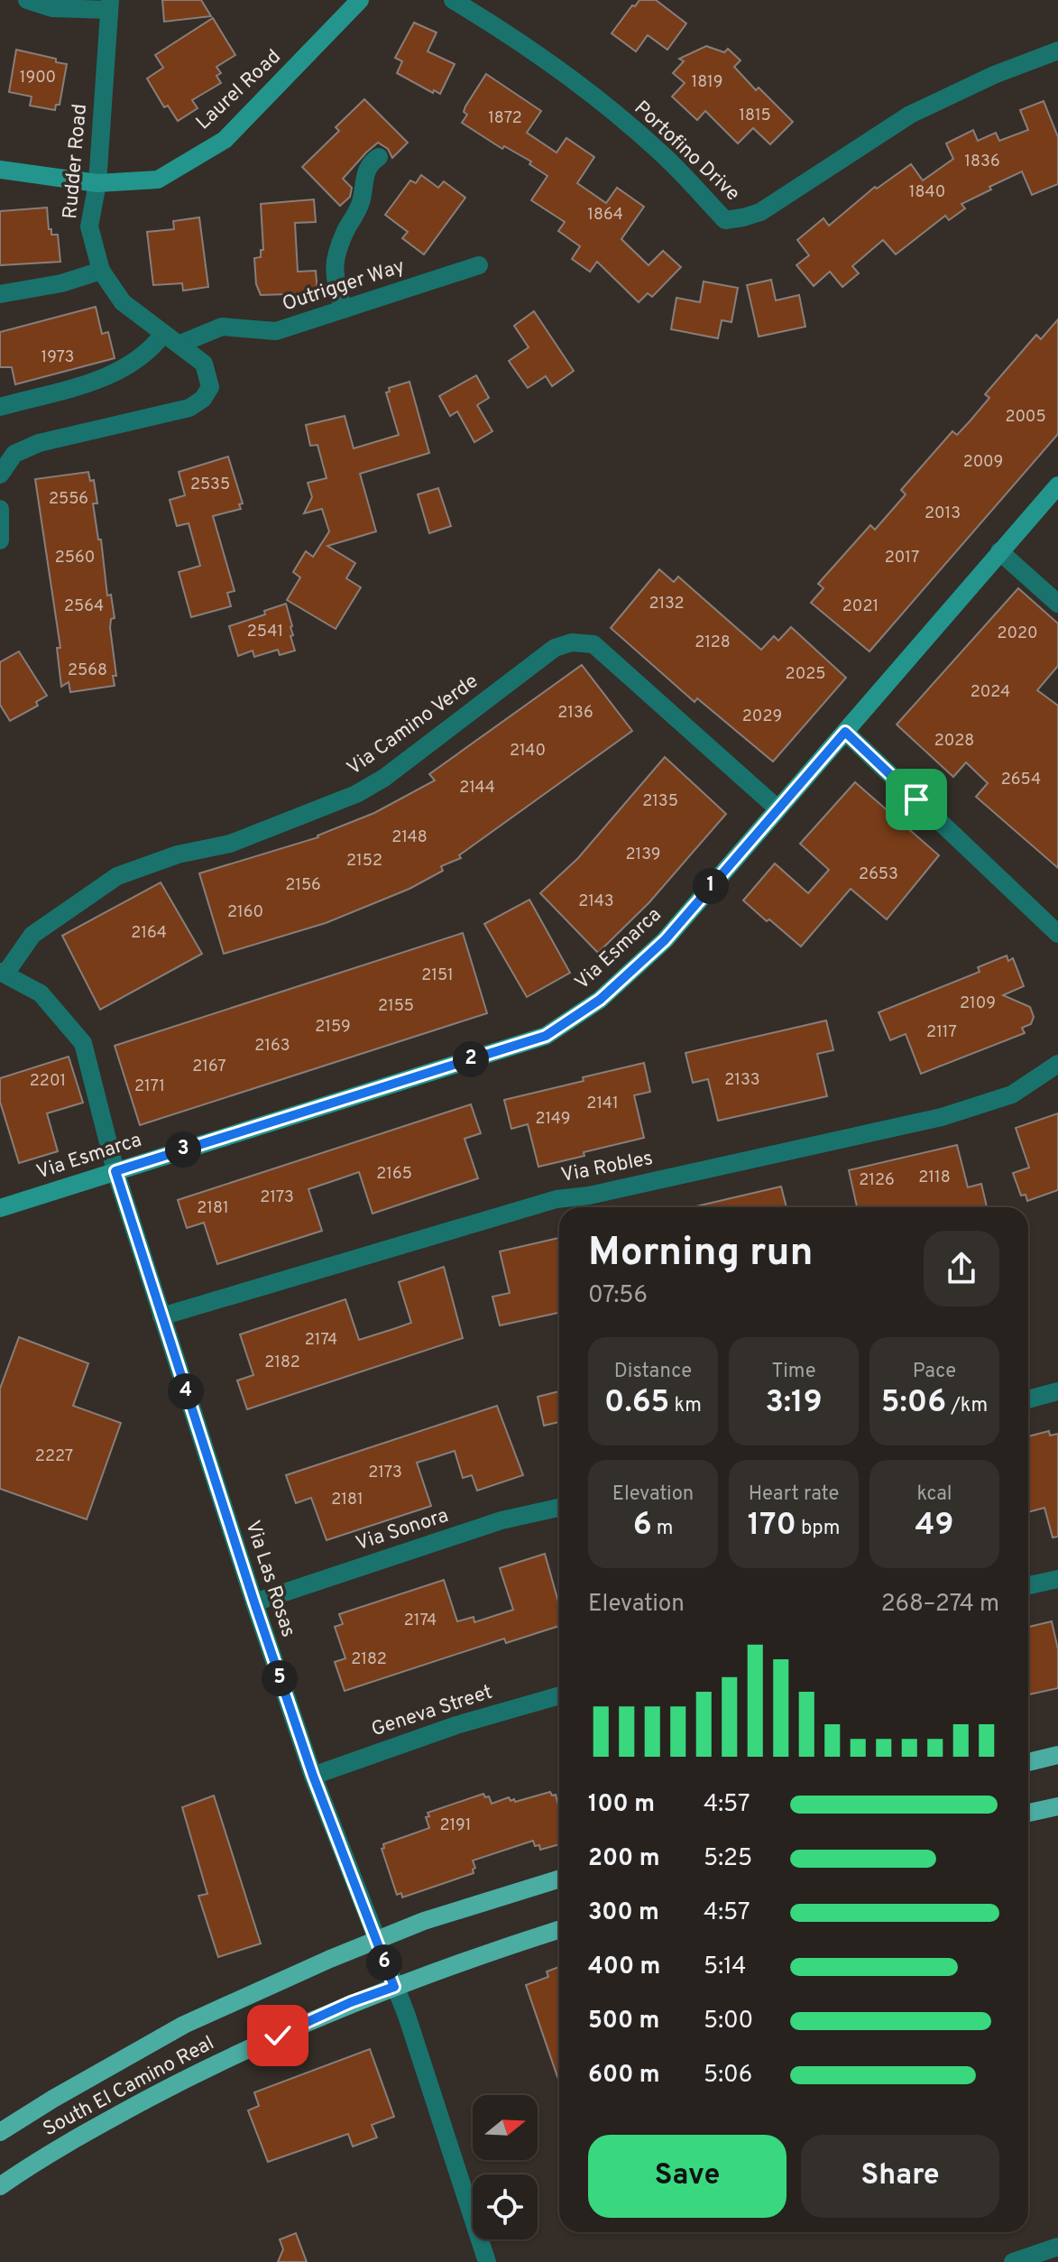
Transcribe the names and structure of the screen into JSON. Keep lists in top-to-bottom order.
{
  "streets": {
    "main road": ["South El Camino Real"],
    "street": [
      "Laurel Road",
      "Portofino Drive",
      "Rudder Road",
      "Outrigger Way",
      "Via Camino Verde",
      "Via Esmarca",
      "Via Robles",
      "Via Sonora",
      "Via Las Rosas",
      "Geneva Street"
    ]
  },
  "crossings": [
    ["Laurel Road", "Rudder Road"],
    ["Rudder Road", "Outrigger Way"],
    ["Via Camino Verde", "Via Esmarca"],
    ["Via Camino Verde", "Via Las Rosas"],
    ["Via Esmarca", "Via Las Rosas"],
    ["Via Robles", "Via Las Rosas"],
    ["Via Sonora", "Via Las Rosas"],
    ["Via Las Rosas", "Geneva Street"],
    ["Via Las Rosas", "South El Camino Real"]
  ],
  "house_numbers": [
    "1900",
    "1819",
    "1815",
    "1872",
    "1836",
    "1840",
    "1864",
    "1973",
    "2005",
    "2009",
    "2535",
    "2556",
    "2013",
    "2560",
    "2017",
    "2132",
    "2564",
    "2021",
    "2541",
    "2020",
    "2128",
    "2568",
    "2025",
    "2024",
    "2136",
    "2029",
    "2028",
    "2140",
    "2654",
    "2144",
    "2135",
    "2148",
    "2139",
    "2152",
    "2653",
    "2156",
    "2143",
    "2160",
    "2164",
    "2151",
    "2109",
    "2155",
    "2159",
    "2117",
    "2163",
    "2167",
    "2133",
    "2201",
    "2171",
    "2141",
    "2149",
    "2165",
    "2118",
    "2126",
    "2173",
    "2181",
    "2174",
    "2182",
    "2227",
    "2173",
    "2181",
    "2174",
    "2182",
    "2191"
  ],
  "north": "right",
  "page": {
    "pins": [
      "1",
      "2",
      "3",
      "4",
      "5",
      "6"
    ],
    "heading": ["Morning run", "07:56"],
    "stats": [
      ["Distance", "0.65 km"],
      ["Time", "3:19"],
      ["Pace", "5:06 /km"],
      ["Elevation", "6 m"],
      ["Heart rate", "170 bpm"],
      ["kcal", "49"]
    ],
    "chart": ["Elevation", "268–274 m"],
    "list": [
      {
        "name": "100 m",
        "note": "4:57"
      },
      {
        "name": "200 m",
        "note": "5:25"
      },
      {
        "name": "300 m",
        "note": "4:57"
      },
      {
        "name": "400 m",
        "note": "5:14"
      },
      {
        "name": "500 m",
        "note": "5:00"
      },
      {
        "name": "600 m",
        "note": "5:06"
      }
    ],
    "buttons": ["Save", "Share"]
  }
}
